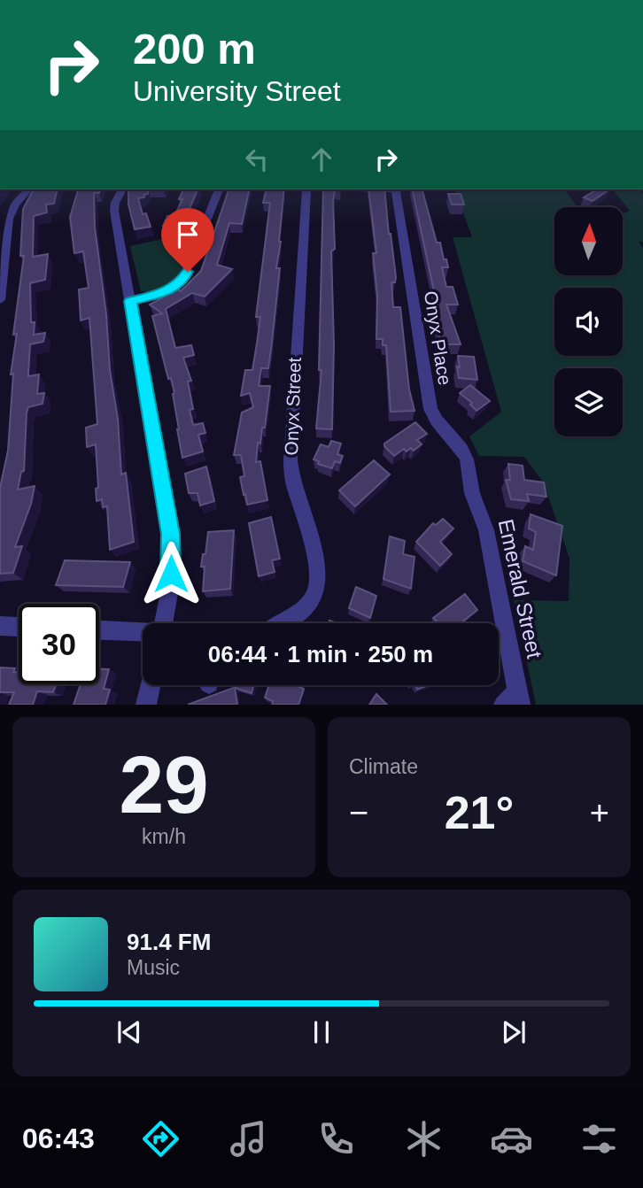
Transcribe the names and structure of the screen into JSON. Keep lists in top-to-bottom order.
{
  "streets": {
    "street": ["Onyx Place", "Onyx Street", "Emerald Street"]
  },
  "crossings": [
    ["Onyx Place", "Emerald Street"]
  ],
  "north": "top",
  "page": {
    "turn": ["200 m", "University Street"],
    "limit": "30",
    "trip": "06:44 · 1 min · 250 m",
    "tile": [
      ["29", "km/h"],
      "Climate"
    ],
    "heat": ["−", "21°", "+"],
    "song": ["91.4 FM", "Music"],
    "tabs": "06:43"
  }
}
